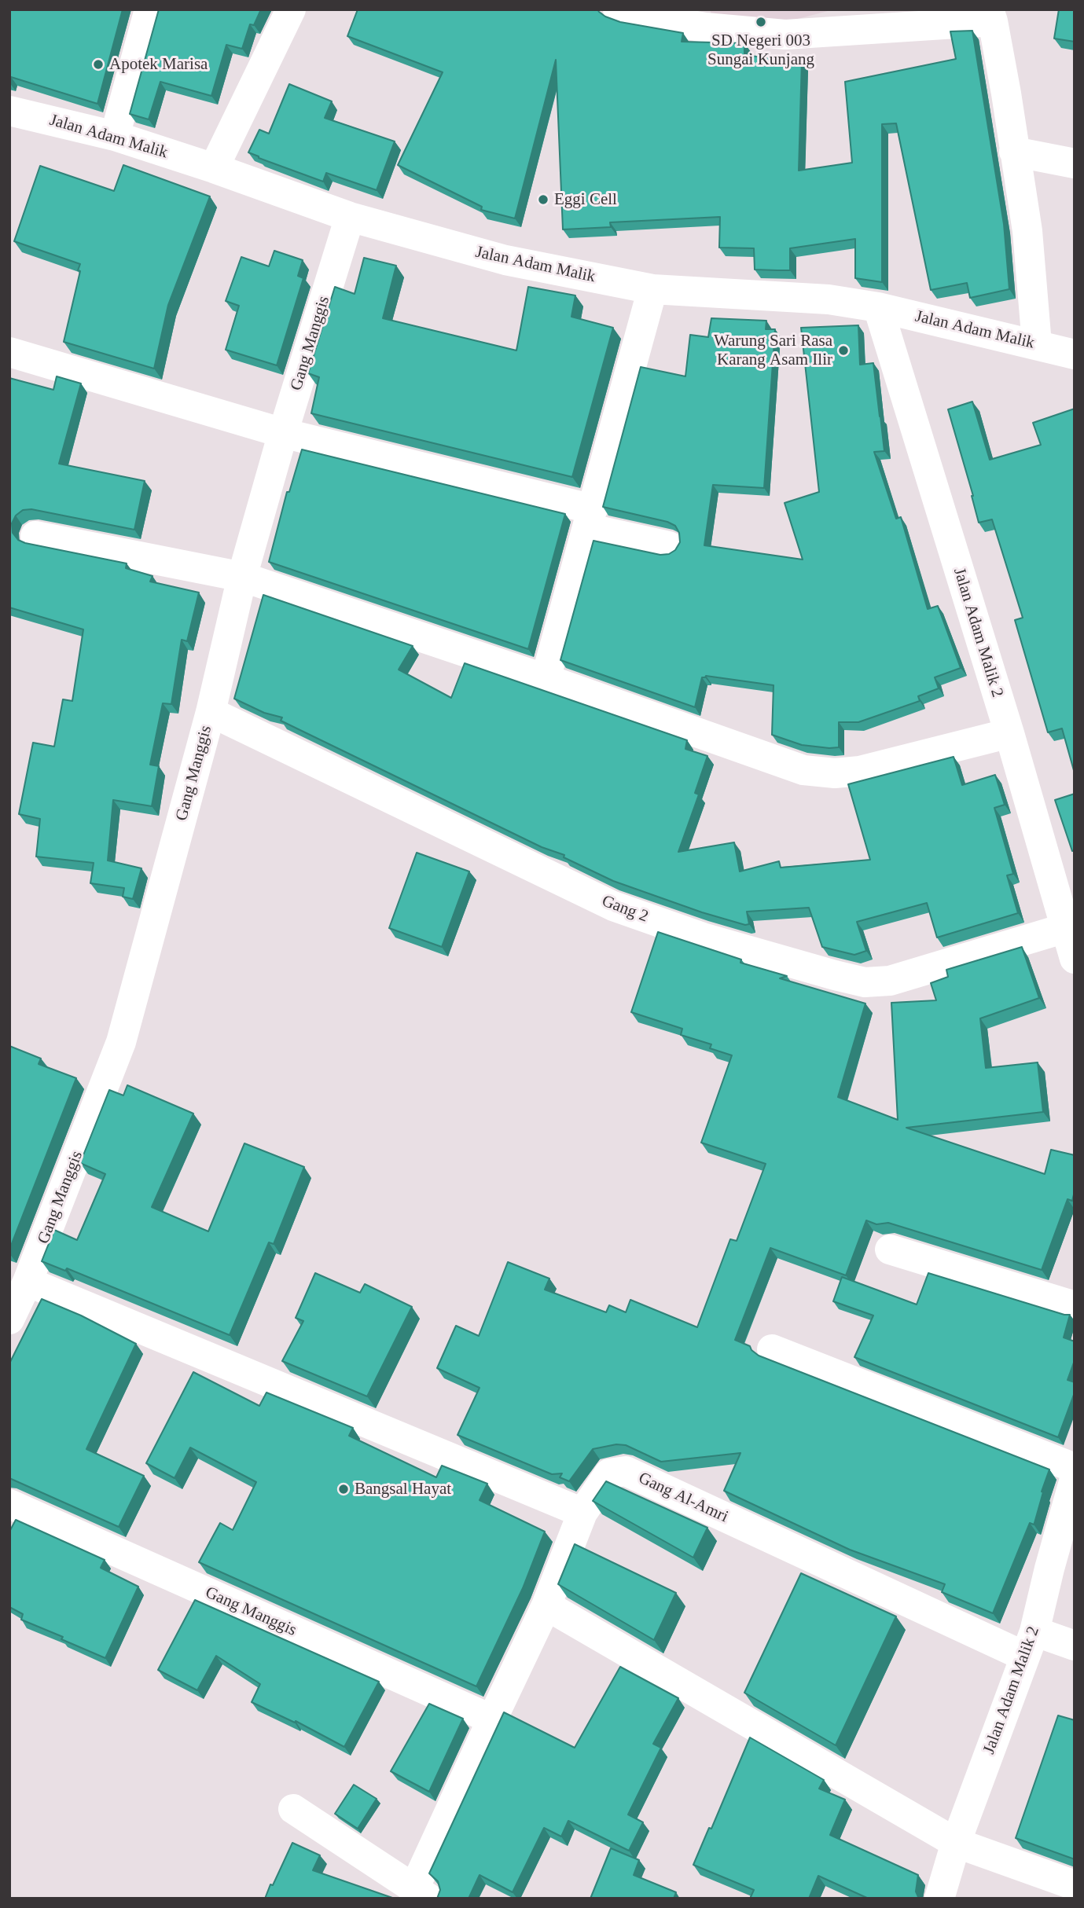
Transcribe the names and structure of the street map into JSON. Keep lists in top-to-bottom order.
{
  "streets": {
    "street": [
      "Jalan Adam Malik",
      "Gang Manggis",
      "Jalan Adam Malik 2",
      "Gang 2",
      "Gang Al-Amri"
    ]
  },
  "crossings": [
    ["Jalan Adam Malik", "Gang Manggis"],
    ["Jalan Adam Malik", "Jalan Adam Malik 2"],
    ["Gang Manggis", "Gang 2"],
    ["Gang Manggis", "Gang Al-Amri"],
    ["Jalan Adam Malik 2", "Gang 2"],
    ["Jalan Adam Malik 2", "Gang Al-Amri"]
  ],
  "places": [
    "SD Negeri 003 Sungai Kunjang",
    "Apotek Marisa",
    "Eggi Cell",
    "Warung Sari Rasa Karang Asam Ilir",
    "Bangsal Hayat"
  ]
}
